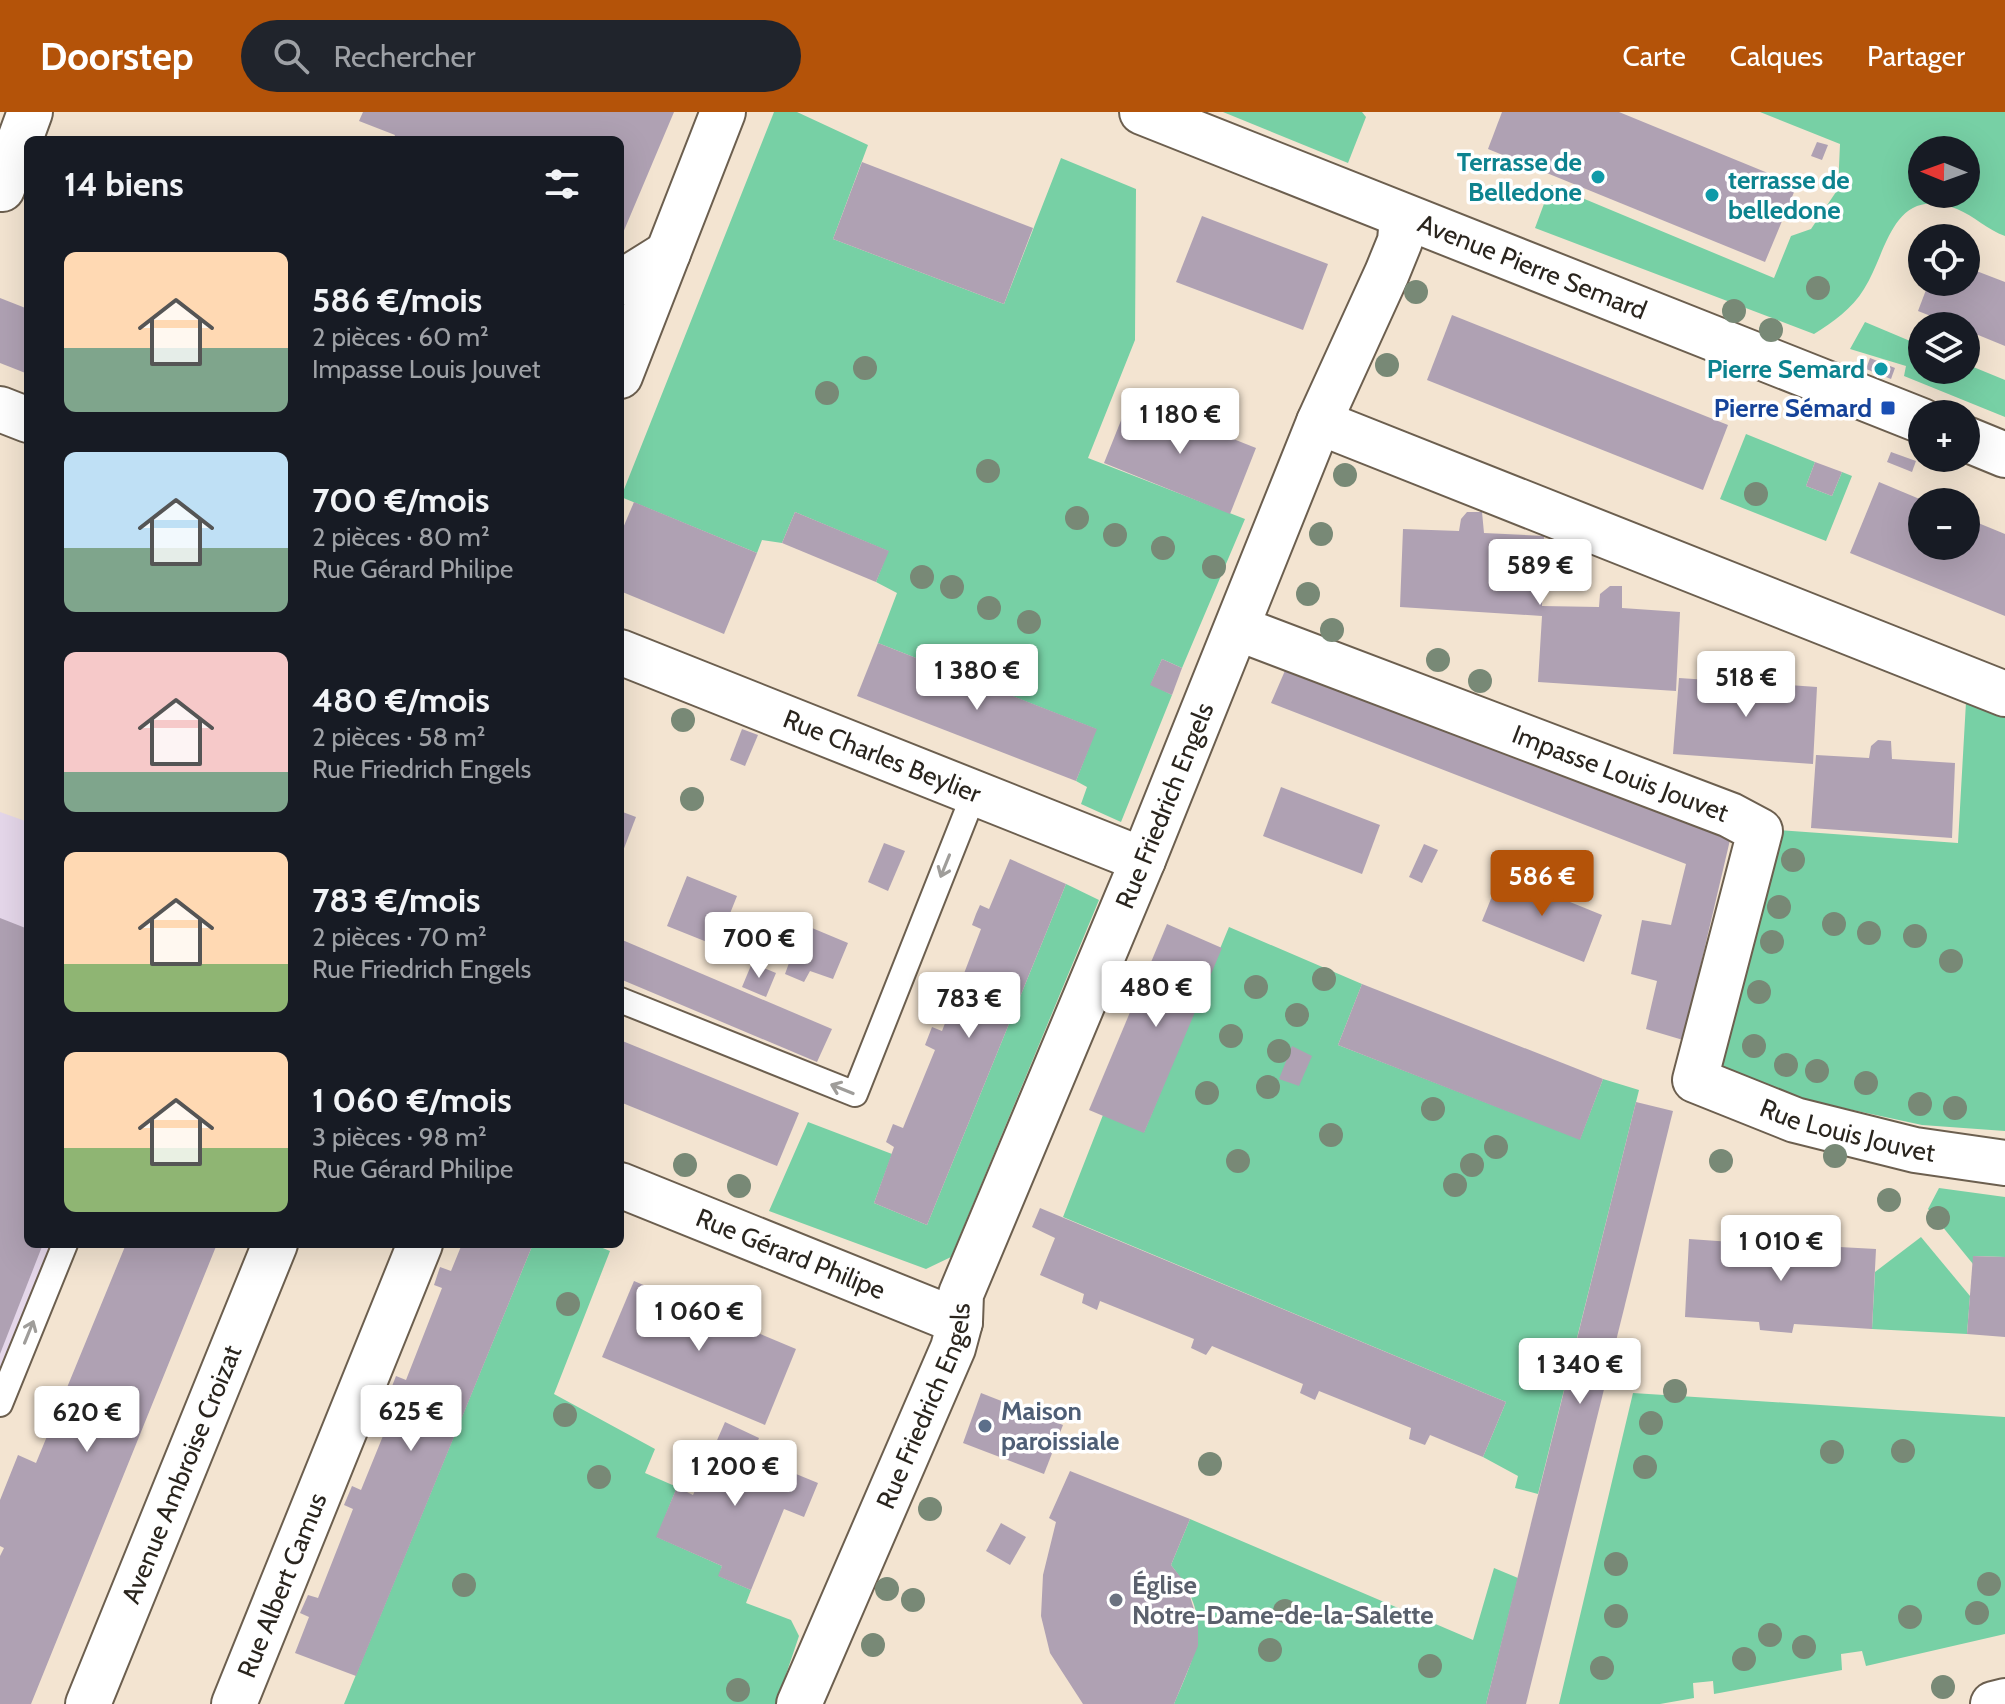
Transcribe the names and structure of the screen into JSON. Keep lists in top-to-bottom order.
{
  "streets": {
    "street": [
      "Avenue Pierre Semard",
      "Rue Charles Beylier",
      "Impasse Louis Jouvet",
      "Rue Friedrich Engels",
      "Rue Louis Jouvet",
      "Rue Gérard Philipe",
      "Avenue Ambroise Croizat",
      "Rue Albert Camus"
    ]
  },
  "crossings": [
    ["Avenue Pierre Semard", "Rue Friedrich Engels"],
    ["Rue Charles Beylier", "Rue Friedrich Engels"],
    ["Impasse Louis Jouvet", "Rue Friedrich Engels"],
    ["Impasse Louis Jouvet", "Rue Louis Jouvet"],
    ["Rue Friedrich Engels", "Rue Gérard Philipe"]
  ],
  "places": {
    "other": [
      "Terrasse de Belledone",
      "terrasse de belledone",
      "Pierre Semard",
      "Maison paroissiale",
      "Église Notre-Dame-de-la-Salette"
    ],
    "transit": ["Pierre Sémard"]
  },
  "north": "left",
  "page": {
    "header": "Doorstep",
    "search": "Rechercher",
    "nav": ["Carte", "Calques", "Partager"],
    "map_buttons": ["+", "−"],
    "heading": "14 biens",
    "list": [
      {
        "name": "586 €/mois",
        "note": "2 pièces · 60 m² · Impasse Louis Jouvet"
      },
      {
        "name": "700 €/mois",
        "note": "2 pièces · 80 m² · Rue Gérard Philipe"
      },
      {
        "name": "480 €/mois",
        "note": "2 pièces · 58 m² · Rue Friedrich Engels"
      },
      {
        "name": "783 €/mois",
        "note": "2 pièces · 70 m² · Rue Friedrich Engels"
      },
      {
        "name": "1 060 €/mois",
        "note": "3 pièces · 98 m² · Rue Gérard Philipe"
      }
    ],
    "price": [
      "1 180 €",
      "589 €",
      "1 380 €",
      "518 €",
      "586 €",
      "700 €",
      "480 €",
      "783 €",
      "1 010 €",
      "1 060 €",
      "1 340 €",
      "625 €",
      "620 €",
      "1 200 €"
    ]
  }
}
